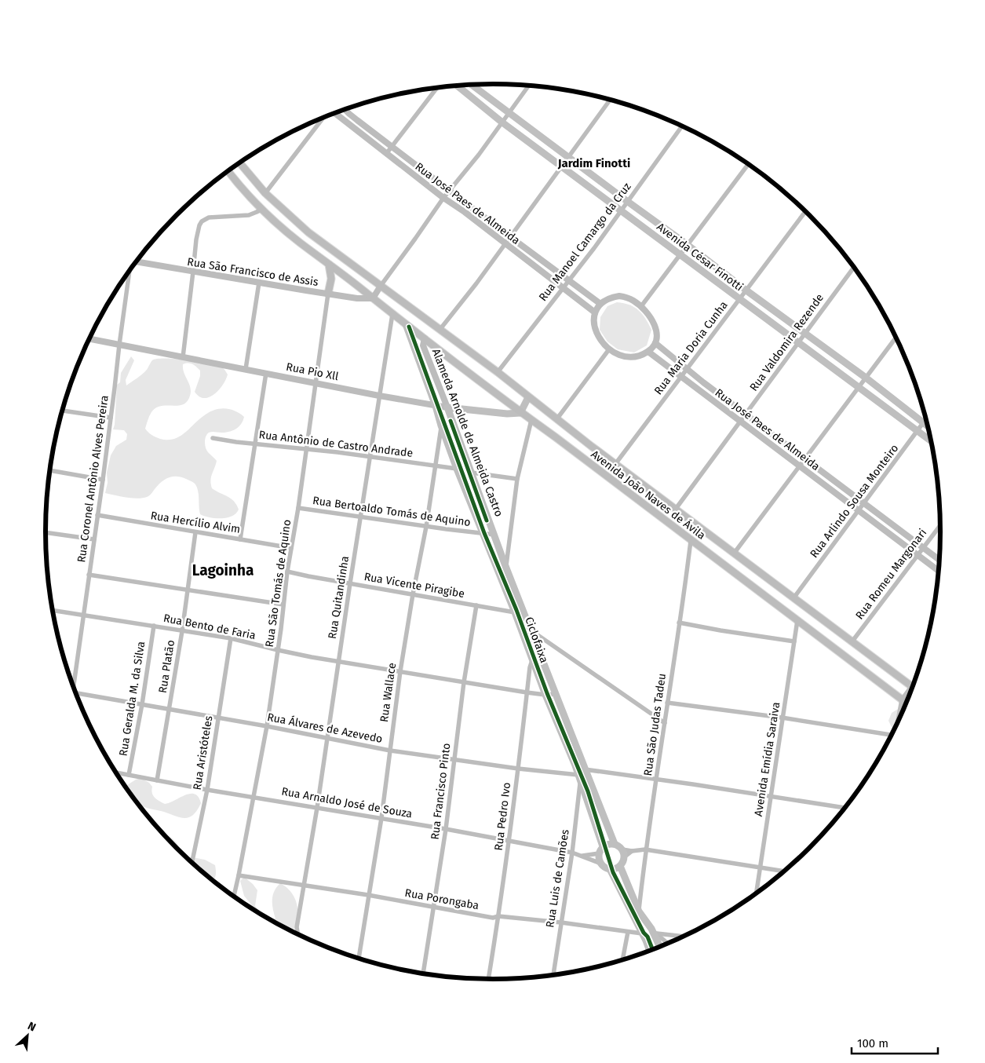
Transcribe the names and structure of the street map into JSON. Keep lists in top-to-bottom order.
{
  "streets": {
    "main road": [
      "Avenida César Finotti",
      "Rua Pio Xll",
      "Alameda Arnolde de Almeida Castro",
      "Avenida João Naves de Ávila"
    ],
    "street": [
      "Rua José Paes de Almeida",
      "Rua Manoel Camargo da Cruz",
      "Rua São Francisco de Assis",
      "Rua Valdomira Rezende",
      "Rua Maria Doria Cunha",
      "Rua Antônio de Castro Andrade",
      "Rua Coronel Antônio Alves Pereira",
      "Rua Arlindo Sousa Monteiro",
      "Rua Bertoaldo Tomás de Aquino",
      "Rua Hercílio Alvim",
      "Rua Romeu Margonari",
      "Rua São Tomás de Aquino",
      "Rua Vicente Piragibe",
      "Rua Quitandinha",
      "Rua Bento de Faria",
      "Rua Platão",
      "Rua Wallace",
      "Rua Geralda M. da Silva",
      "Rua São Judas Tadeu",
      "Rua Álvares de Azevedo",
      "Rua Aristóteles",
      "Avenida Emídia Saraiva",
      "Rua Francisco Pinto",
      "Rua Arnaldo José de Souza",
      "Rua Pedro Ivo",
      "Rua Luis de Camões",
      "Rua Porongaba"
    ],
    "cycle path": ["Ciclofaixa"]
  },
  "crossings": [
    ["Rua José Paes de Almeida", "Rua Manoel Camargo da Cruz"],
    ["Rua José Paes de Almeida", "Rua Valdomira Rezende"],
    ["Rua José Paes de Almeida", "Rua Maria Doria Cunha"],
    ["Rua José Paes de Almeida", "Rua Arlindo Sousa Monteiro"],
    ["Rua José Paes de Almeida", "Rua Romeu Margonari"],
    ["Rua Manoel Camargo da Cruz", "Avenida César Finotti"],
    ["Rua Manoel Camargo da Cruz", "Avenida João Naves de Ávila"],
    ["Avenida César Finotti", "Rua Valdomira Rezende"],
    ["Avenida César Finotti", "Rua Maria Doria Cunha"],
    ["Avenida César Finotti", "Rua Arlindo Sousa Monteiro"],
    ["Rua São Francisco de Assis", "Avenida João Naves de Ávila"],
    ["Rua São Francisco de Assis", "Rua São Tomás de Aquino"],
    ["Rua Valdomira Rezende", "Avenida João Naves de Ávila"],
    ["Rua Maria Doria Cunha", "Avenida João Naves de Ávila"],
    ["Rua Pio Xll", "Alameda Arnolde de Almeida Castro"],
    ["Rua Pio Xll", "Rua Coronel Antônio Alves Pereira"],
    ["Rua Pio Xll", "Avenida João Naves de Ávila"],
    ["Rua Pio Xll", "Rua São Tomás de Aquino"],
    ["Rua Pio Xll", "Rua Quitandinha"],
    ["Alameda Arnolde de Almeida Castro", "Rua Antônio de Castro Andrade"],
    ["Alameda Arnolde de Almeida Castro", "Avenida João Naves de Ávila"],
    ["Alameda Arnolde de Almeida Castro", "Rua Bertoaldo Tomás de Aquino"],
    ["Alameda Arnolde de Almeida Castro", "Rua Vicente Piragibe"],
    ["Alameda Arnolde de Almeida Castro", "Rua Bento de Faria"],
    ["Alameda Arnolde de Almeida Castro", "Rua Wallace"],
    ["Alameda Arnolde de Almeida Castro", "Rua Álvares de Azevedo"],
    ["Alameda Arnolde de Almeida Castro", "Rua Arnaldo José de Souza"],
    ["Alameda Arnolde de Almeida Castro", "Rua Pedro Ivo"],
    ["Alameda Arnolde de Almeida Castro", "Rua Luis de Camões"],
    ["Rua Antônio de Castro Andrade", "Rua São Tomás de Aquino"],
    ["Rua Antônio de Castro Andrade", "Rua Quitandinha"],
    ["Rua Antônio de Castro Andrade", "Rua Wallace"],
    ["Rua Coronel Antônio Alves Pereira", "Rua Hercílio Alvim"],
    ["Rua Coronel Antônio Alves Pereira", "Rua Bento de Faria"],
    ["Avenida João Naves de Ávila", "Rua Arlindo Sousa Monteiro"],
    ["Avenida João Naves de Ávila", "Rua Romeu Margonari"],
    ["Avenida João Naves de Ávila", "Rua Quitandinha"],
    ["Avenida João Naves de Ávila", "Rua São Judas Tadeu"],
    ["Avenida João Naves de Ávila", "Avenida Emídia Saraiva"],
    ["Rua Bertoaldo Tomás de Aquino", "Rua São Tomás de Aquino"],
    ["Rua Bertoaldo Tomás de Aquino", "Rua Quitandinha"],
    ["Rua Bertoaldo Tomás de Aquino", "Rua Wallace"],
    ["Rua Hercílio Alvim", "Rua São Tomás de Aquino"],
    ["Rua Hercílio Alvim", "Rua Platão"],
    ["Rua São Tomás de Aquino", "Rua Vicente Piragibe"],
    ["Rua São Tomás de Aquino", "Rua Bento de Faria"],
    ["Rua São Tomás de Aquino", "Rua Álvares de Azevedo"],
    ["Rua São Tomás de Aquino", "Rua Arnaldo José de Souza"],
    ["Rua São Tomás de Aquino", "Rua Porongaba"],
    ["Rua Vicente Piragibe", "Rua Quitandinha"],
    ["Rua Vicente Piragibe", "Rua Wallace"],
    ["Rua Vicente Piragibe", "Rua Francisco Pinto"],
    ["Rua Quitandinha", "Rua Bento de Faria"],
    ["Rua Quitandinha", "Rua Álvares de Azevedo"],
    ["Rua Quitandinha", "Rua Arnaldo José de Souza"],
    ["Rua Quitandinha", "Rua Porongaba"],
    ["Rua Bento de Faria", "Rua Platão"],
    ["Rua Bento de Faria", "Rua Wallace"],
    ["Rua Bento de Faria", "Rua Geralda M. da Silva"],
    ["Rua Bento de Faria", "Rua Aristóteles"],
    ["Rua Bento de Faria", "Rua Francisco Pinto"],
    ["Rua Bento de Faria", "Rua Pedro Ivo"],
    ["Rua Platão", "Rua Álvares de Azevedo"],
    ["Rua Platão", "Rua Arnaldo José de Souza"],
    ["Rua Wallace", "Rua Álvares de Azevedo"],
    ["Rua Wallace", "Rua Arnaldo José de Souza"],
    ["Rua Wallace", "Rua Porongaba"],
    ["Rua Geralda M. da Silva", "Rua Álvares de Azevedo"],
    ["Rua Geralda M. da Silva", "Rua Arnaldo José de Souza"],
    ["Rua Álvares de Azevedo", "Rua Aristóteles"],
    ["Rua Álvares de Azevedo", "Rua Francisco Pinto"],
    ["Rua Álvares de Azevedo", "Rua Pedro Ivo"],
    ["Rua Álvares de Azevedo", "Rua Luis de Camões"],
    ["Rua Aristóteles", "Rua Arnaldo José de Souza"],
    ["Rua Francisco Pinto", "Rua Arnaldo José de Souza"],
    ["Rua Francisco Pinto", "Rua Porongaba"],
    ["Rua Arnaldo José de Souza", "Rua Pedro Ivo"],
    ["Rua Arnaldo José de Souza", "Rua Luis de Camões"],
    ["Rua Pedro Ivo", "Rua Porongaba"],
    ["Rua Luis de Camões", "Rua Porongaba"]
  ],
  "districts": ["Jardim Finotti", "Lagoinha"],
  "scale_bar": "100 m",
  "north": "top right"
}
